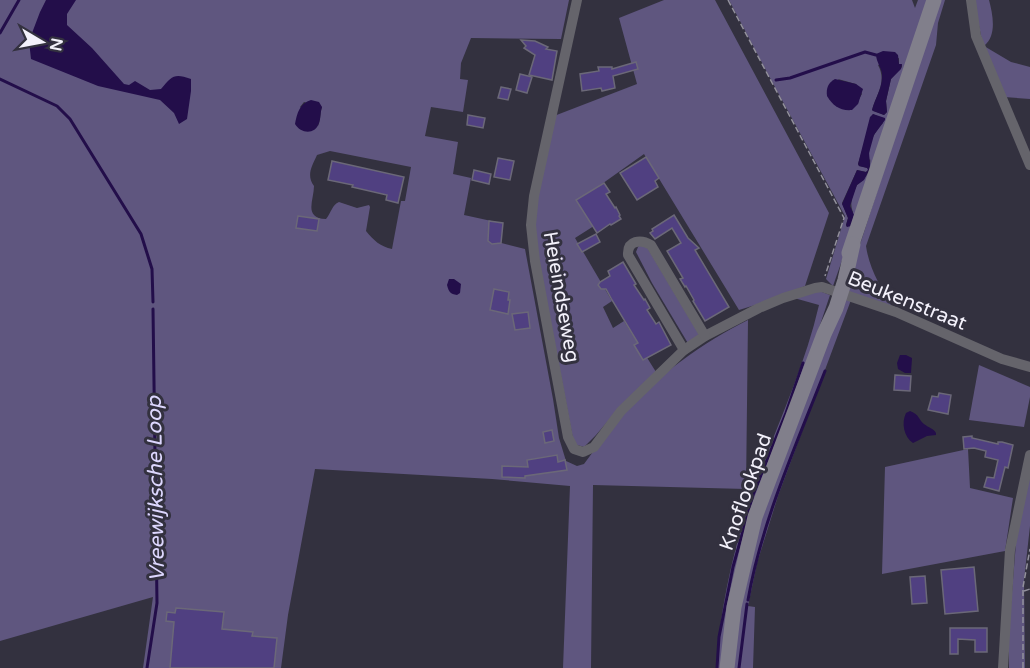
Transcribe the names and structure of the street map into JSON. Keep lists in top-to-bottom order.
{
  "streets": {
    "main road": ["Knoflookpad"],
    "street": ["Heieindseweg", "Beukenstraat"]
  },
  "crossings": [
    ["Heieindseweg", "Beukenstraat"],
    ["Beukenstraat", "Knoflookpad"]
  ],
  "water": ["Vreewijksche Loop"],
  "north": "right"
}
